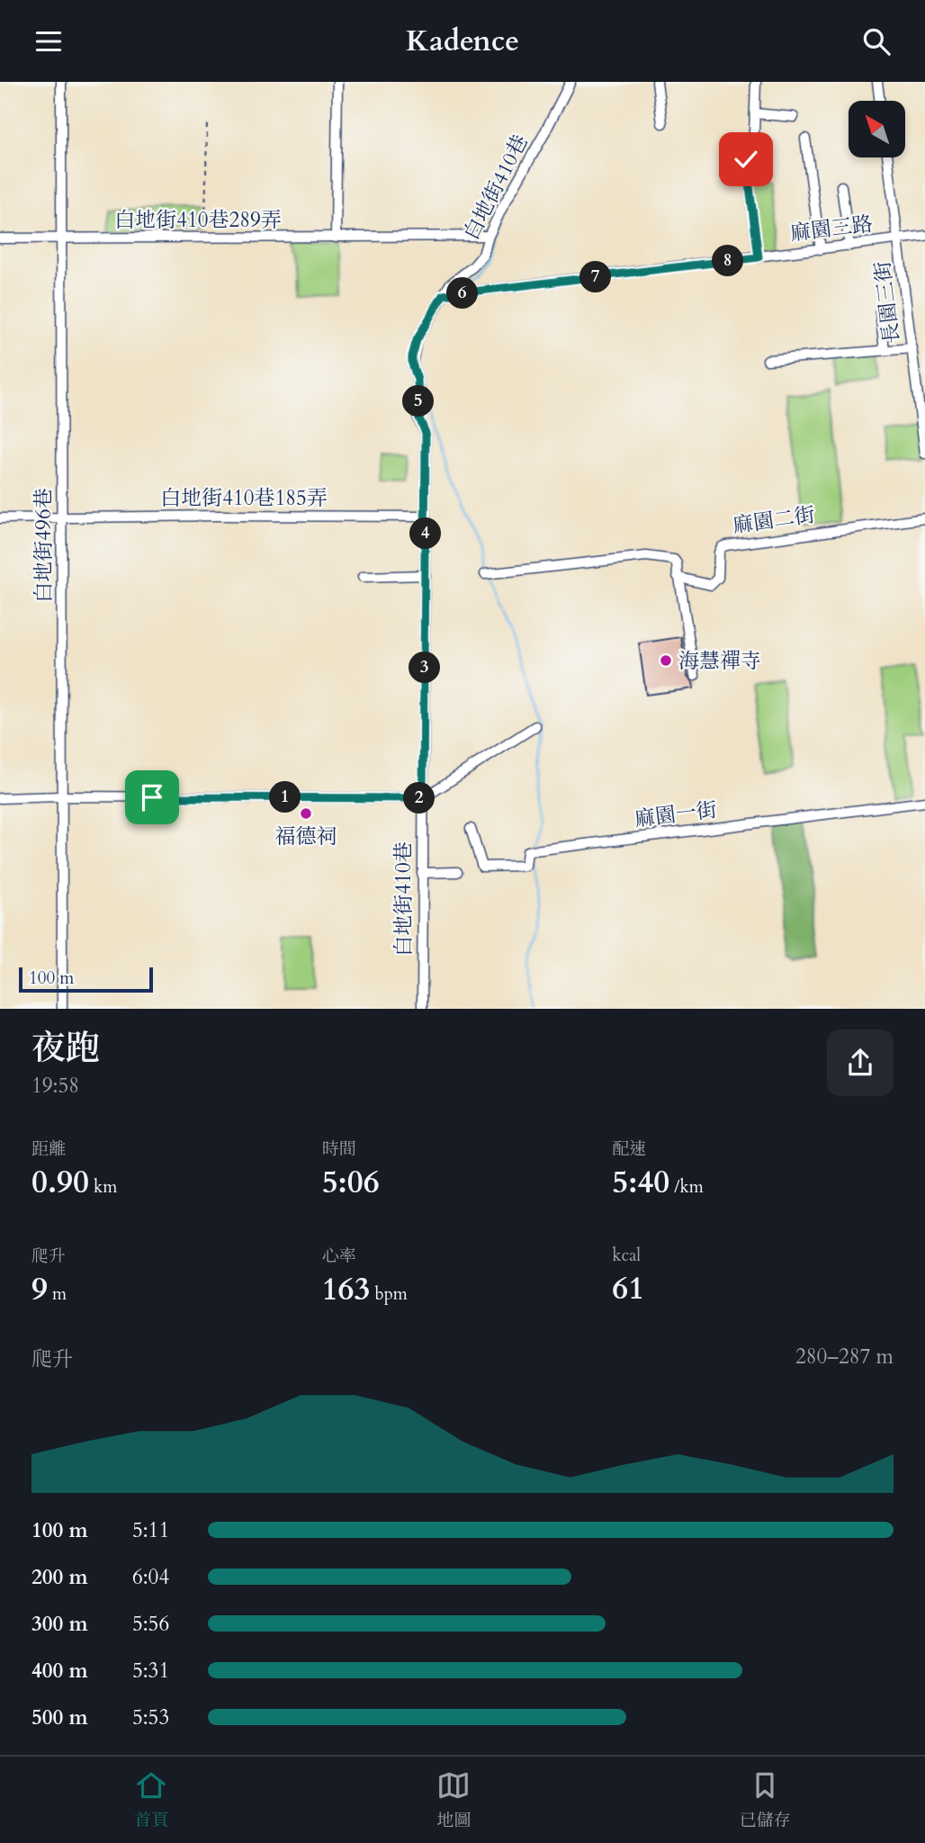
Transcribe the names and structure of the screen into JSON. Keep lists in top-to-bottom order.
{
  "streets": {
    "street": [
      "白地街410巷",
      "白地街410巷289弄",
      "麻園三路",
      "長園三街",
      "白地街410巷185弄",
      "麻園二街",
      "白地街496巷",
      "麻園一街"
    ]
  },
  "crossings": [
    ["白地街410巷", "白地街410巷289弄"],
    ["白地街410巷", "麻園三路"],
    ["白地街410巷", "白地街410巷185弄"],
    ["白地街410巷289弄", "白地街496巷"],
    ["麻園三路", "長園三街"],
    ["白地街410巷185弄", "白地街496巷"]
  ],
  "places": ["海慧禪寺", "福德祠"],
  "scale_bar": "100 m",
  "north": "top left",
  "page": {
    "header": "Kadence",
    "pins": [
      "8",
      "7",
      "6",
      "5",
      "4",
      "3",
      "1",
      "2"
    ],
    "scale": "100 m",
    "heading": ["夜跑", "19:58"],
    "stats": [
      ["距離", "0.90 km"],
      ["時間", "5:06"],
      ["配速", "5:40 /km"],
      ["爬升", "9 m"],
      ["心率", "163 bpm"],
      ["kcal", "61"]
    ],
    "chart": ["爬升", "280–287 m"],
    "list": [
      {
        "name": "100 m",
        "note": "5:11"
      },
      {
        "name": "200 m",
        "note": "6:04"
      },
      {
        "name": "300 m",
        "note": "5:56"
      },
      {
        "name": "400 m",
        "note": "5:31"
      },
      {
        "name": "500 m",
        "note": "5:53"
      }
    ],
    "tabs": ["首頁", "地圖", "已儲存"]
  }
}
